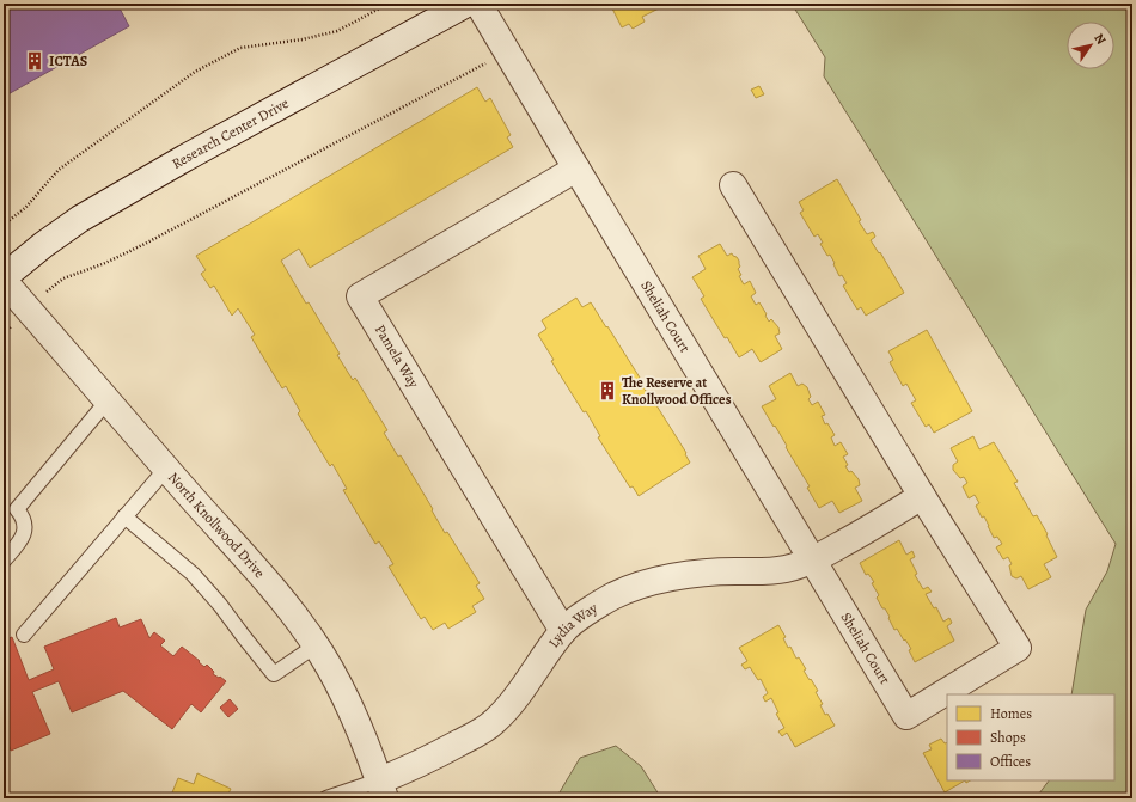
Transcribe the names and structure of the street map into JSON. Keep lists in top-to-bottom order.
{
  "streets": {
    "street": [
      "Research Center Drive",
      "Sheliah Court",
      "Pamela Way",
      "North Knollwood Drive",
      "Lydia Way"
    ]
  },
  "crossings": [
    ["Research Center Drive", "North Knollwood Drive"],
    ["Sheliah Court", "Pamela Way"],
    ["Sheliah Court", "Lydia Way"],
    ["Pamela Way", "Lydia Way"],
    ["North Knollwood Drive", "Lydia Way"]
  ],
  "places": {
    "building": ["ICTAS", "The Reserve at Knollwood Offices"]
  },
  "legend": ["Homes", "Shops", "Offices"],
  "north": "top right"
}
